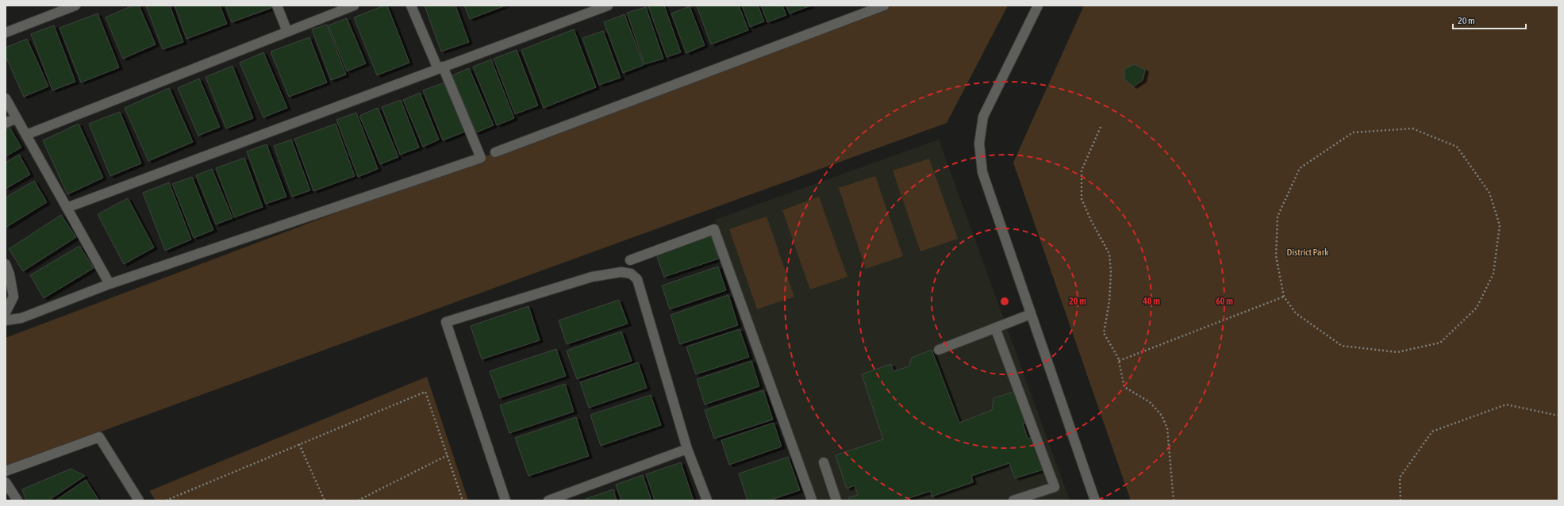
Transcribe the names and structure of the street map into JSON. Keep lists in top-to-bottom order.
{
  "parks": ["District Park"],
  "scale_bar": "20 m",
  "rings": ["20 m", "40 m", "60 m"]
}
